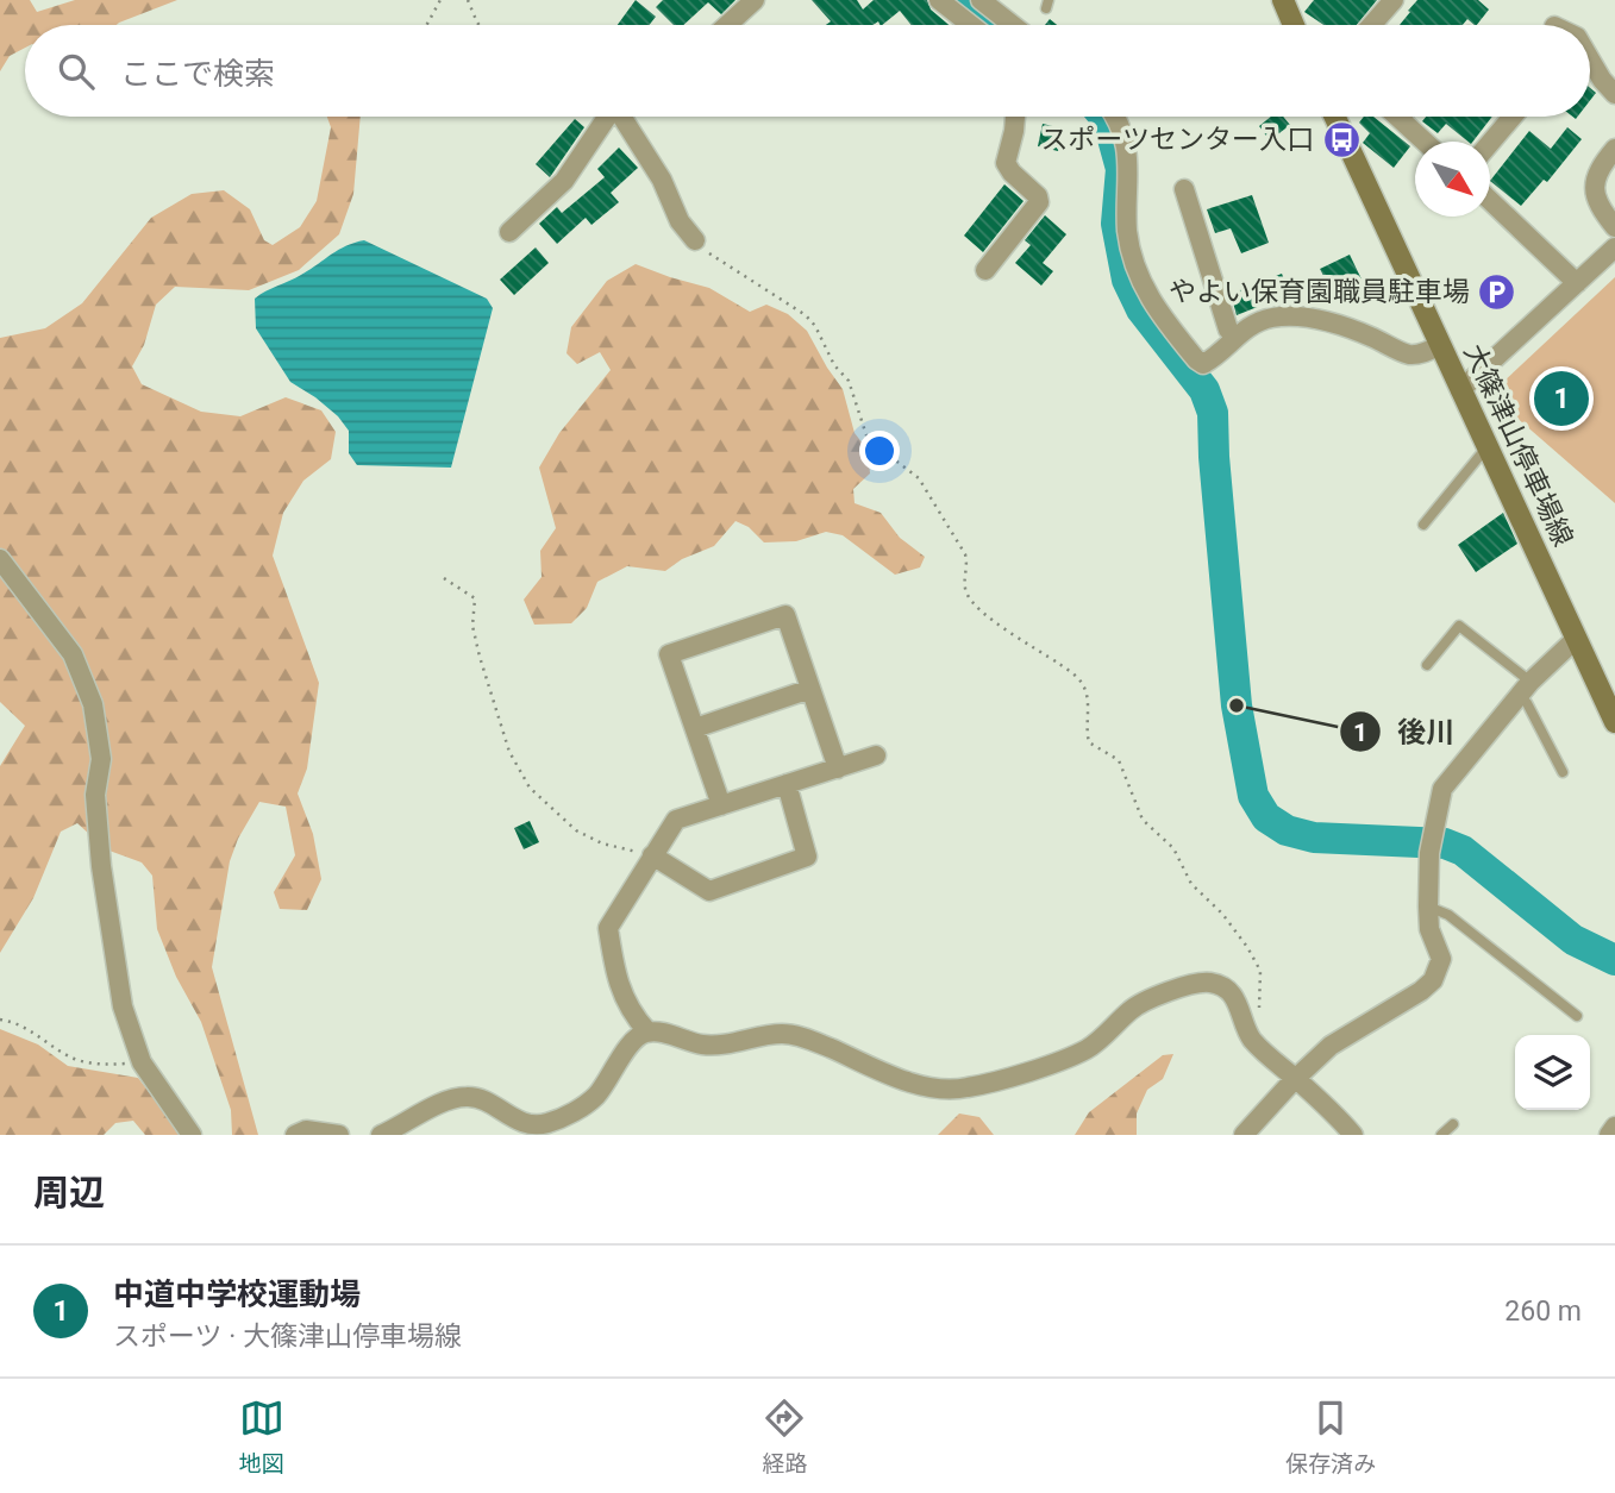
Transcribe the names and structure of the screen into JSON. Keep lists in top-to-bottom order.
{
  "streets": {
    "main road": ["大篠津山停車場線"]
  },
  "places": {
    "bus stop": ["スポーツセンター入口"],
    "parking": ["やよい保育園職員駐車場"],
    "other": ["後川"]
  },
  "north": "bottom right",
  "page": {
    "search": "ここで検索",
    "pins": "1",
    "heading": "周辺",
    "list": [
      {
        "mark": "1",
        "name": "中道中学校運動場",
        "note": "スポーツ · 大篠津山停車場線",
        "value": "260 m"
      }
    ],
    "nav": ["地図", "経路", "保存済み"]
  }
}
